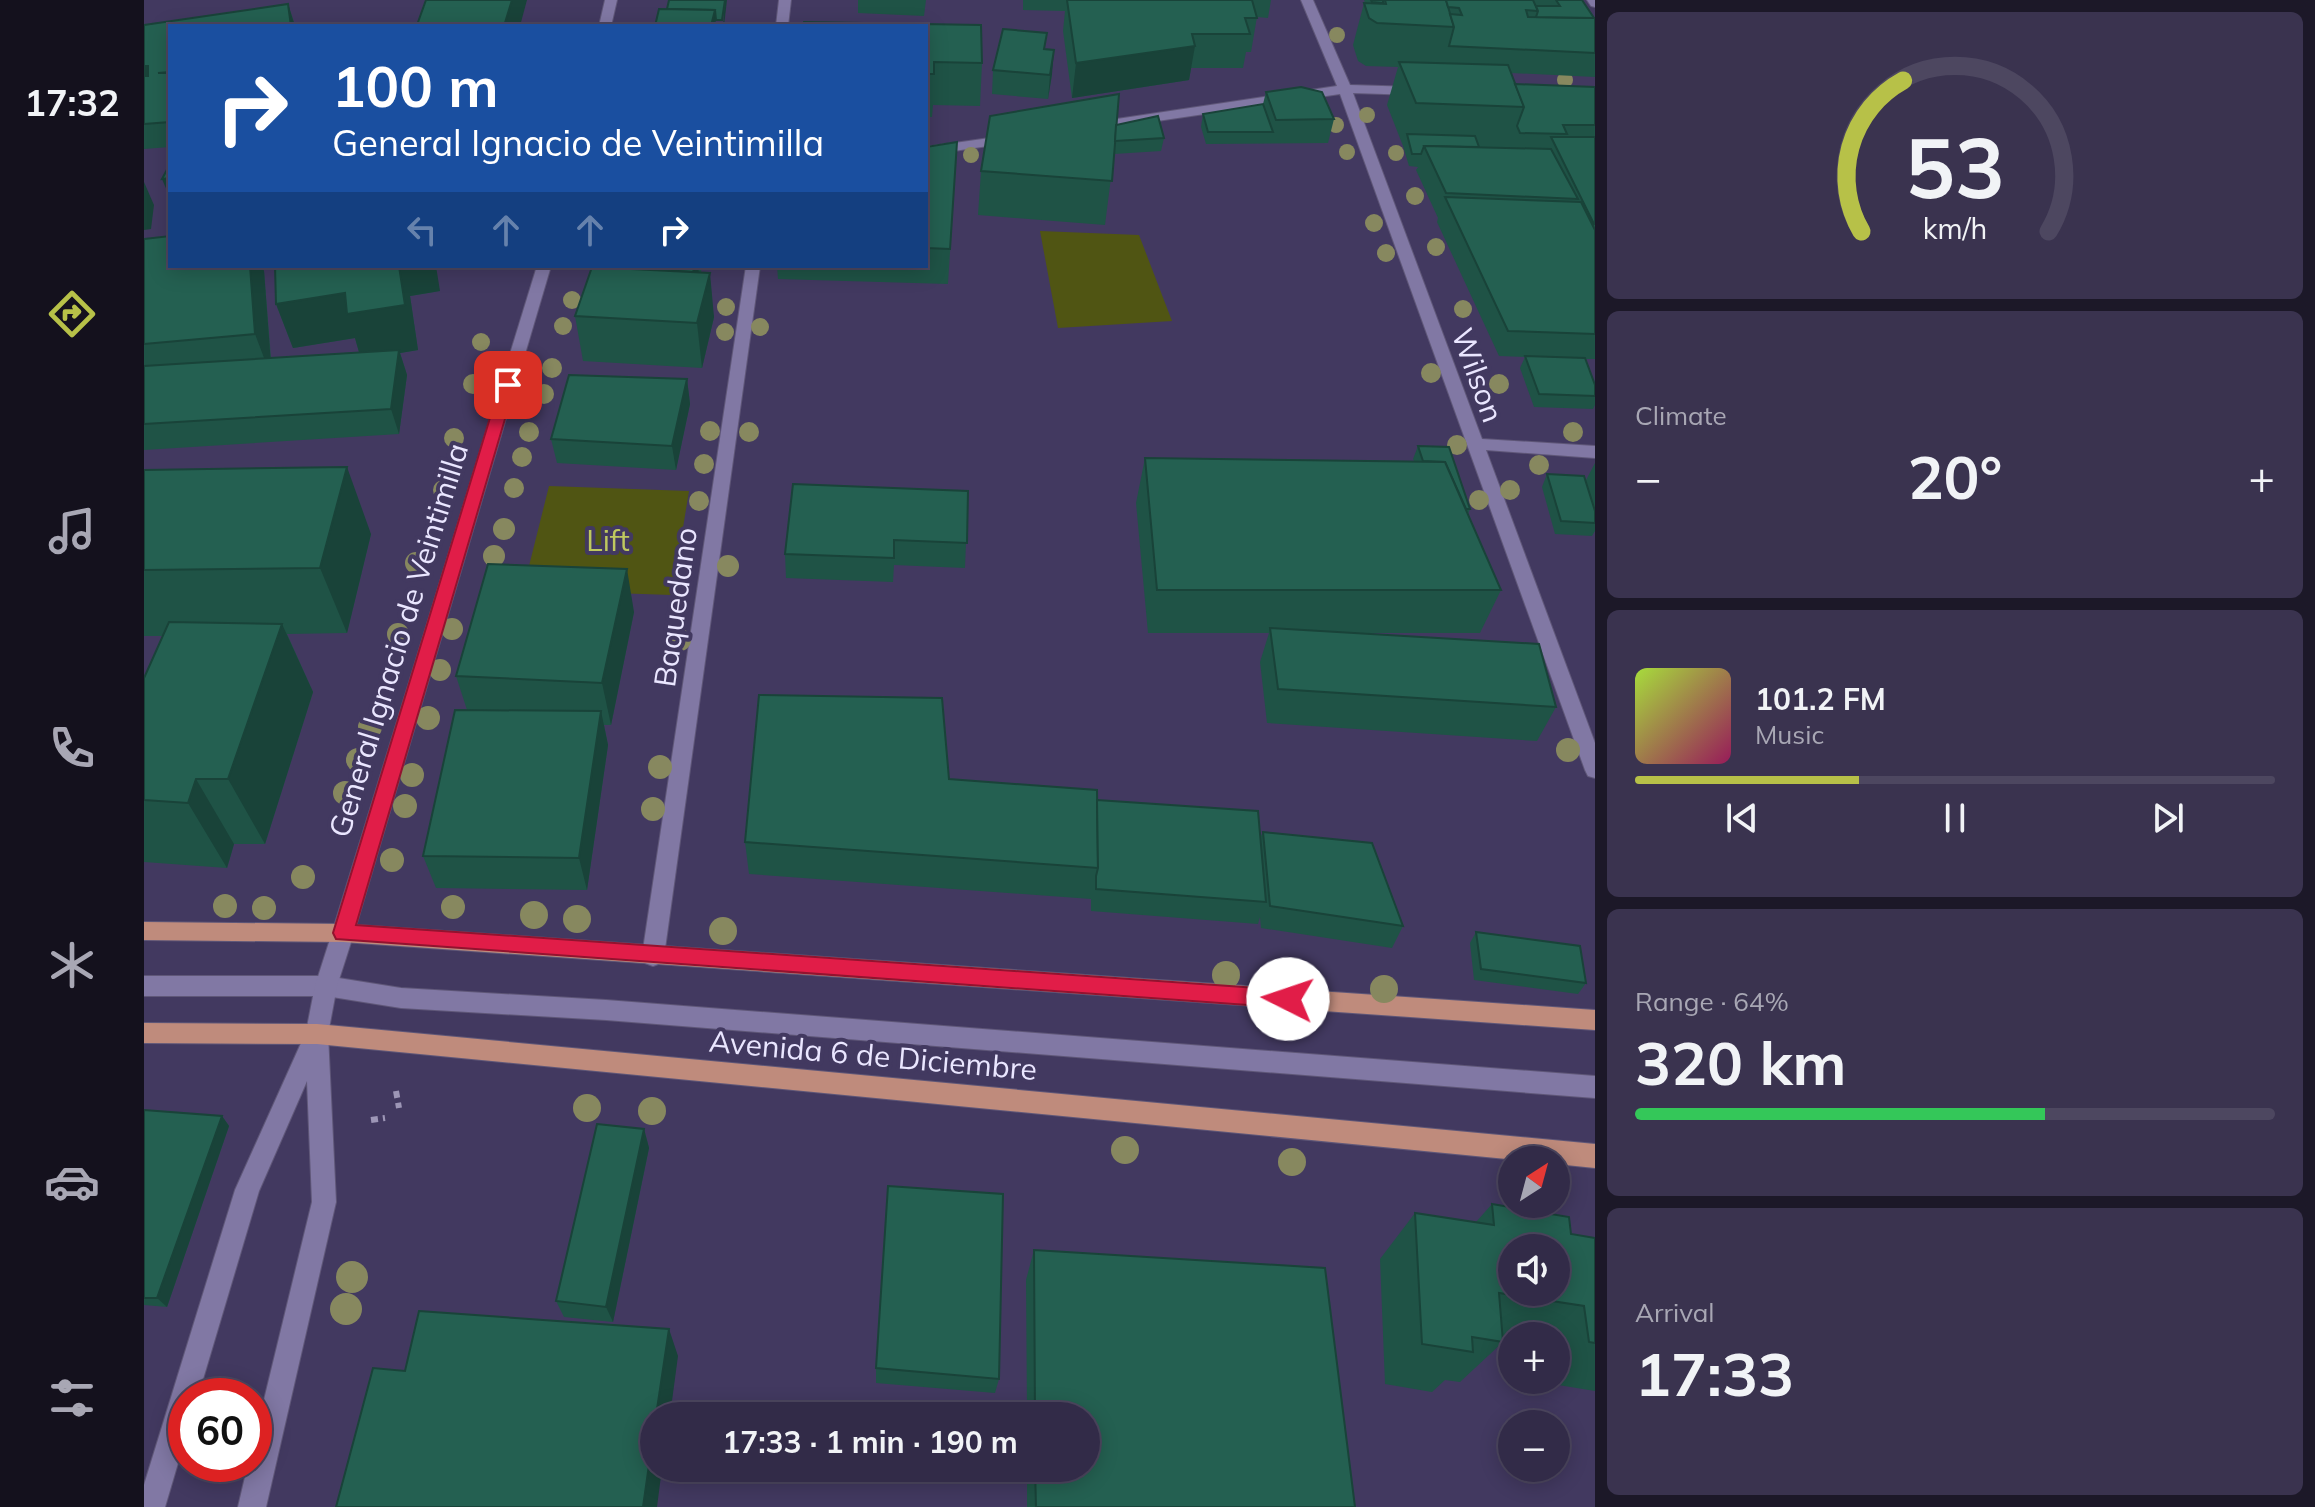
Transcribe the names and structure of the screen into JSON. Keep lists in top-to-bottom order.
{
  "streets": {
    "main road": ["Avenida 6 de Diciembre"],
    "street": ["Wilson", "Baquedano", "General Ignacio de Veintimilla"]
  },
  "crossings": [
    ["General Ignacio de Veintimilla", "Avenida 6 de Diciembre"]
  ],
  "parks": ["Lift"],
  "north": "top right",
  "page": {
    "tabs": "17:32",
    "turn": ["100 m", "General Ignacio de Veintimilla"],
    "tile": [
      "Climate",
      ["Range · 64%", "320 km"],
      ["Arrival", "17:33"]
    ],
    "heat": ["−", "20°", "+"],
    "song": ["101.2 FM", "Music"],
    "map_buttons": ["+", "−"],
    "limit": "60",
    "trip": "17:33 · 1 min · 190 m",
    "gauge": ["53", "km/h"]
  }
}
